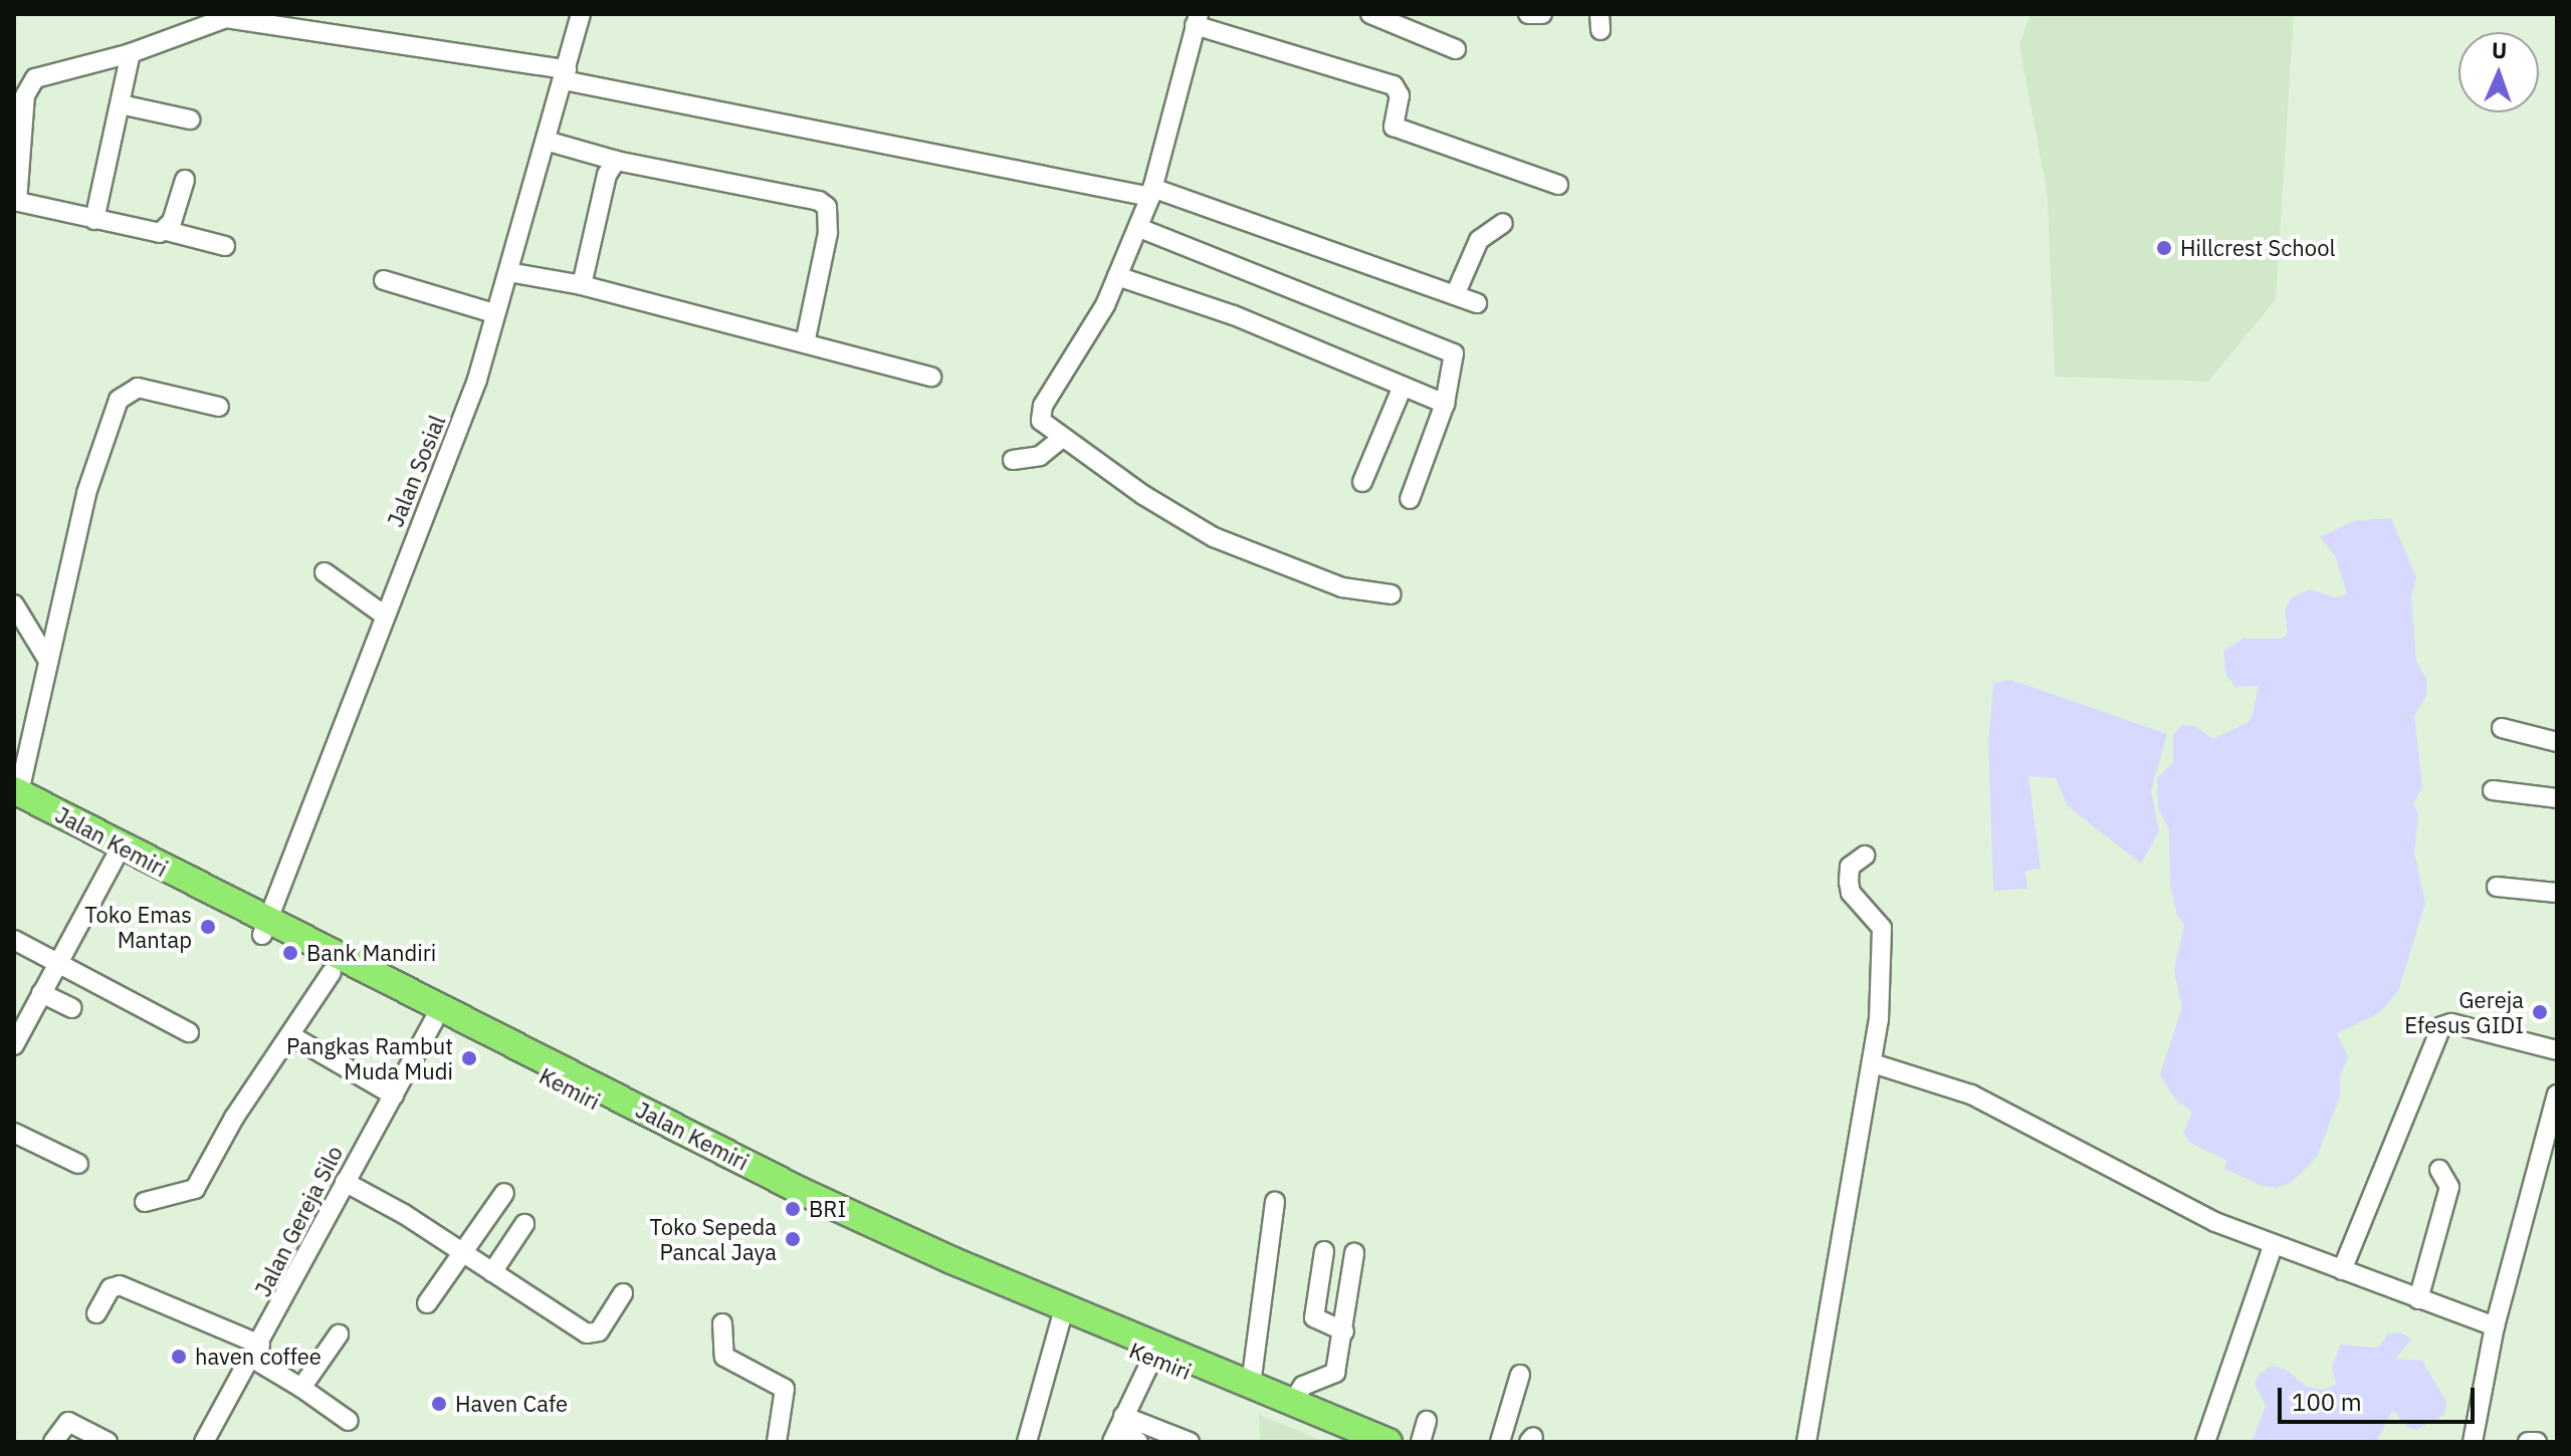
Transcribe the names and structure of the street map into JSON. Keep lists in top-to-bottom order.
{
  "streets": {
    "highway": ["Jalan Kemiri", "Kemiri"],
    "street": ["Jalan Sosial", "Jalan Gereja Silo"]
  },
  "crossings": [
    ["Jalan Sosial", "Jalan Kemiri"],
    ["Jalan Sosial", "Kemiri"],
    ["Jalan Kemiri", "Kemiri"],
    ["Kemiri", "Jalan Gereja Silo"]
  ],
  "places": [
    "Hillcrest School",
    "Toko Emas Mantap",
    "Bank Mandiri",
    "Gereja Efesus GIDI",
    "Pangkas Rambut Muda Mudi",
    "BRI",
    "Toko Sepeda Pancal Jaya",
    "haven coffee",
    "Haven Cafe"
  ],
  "scale_bar": "100 m",
  "north": "top"
}
